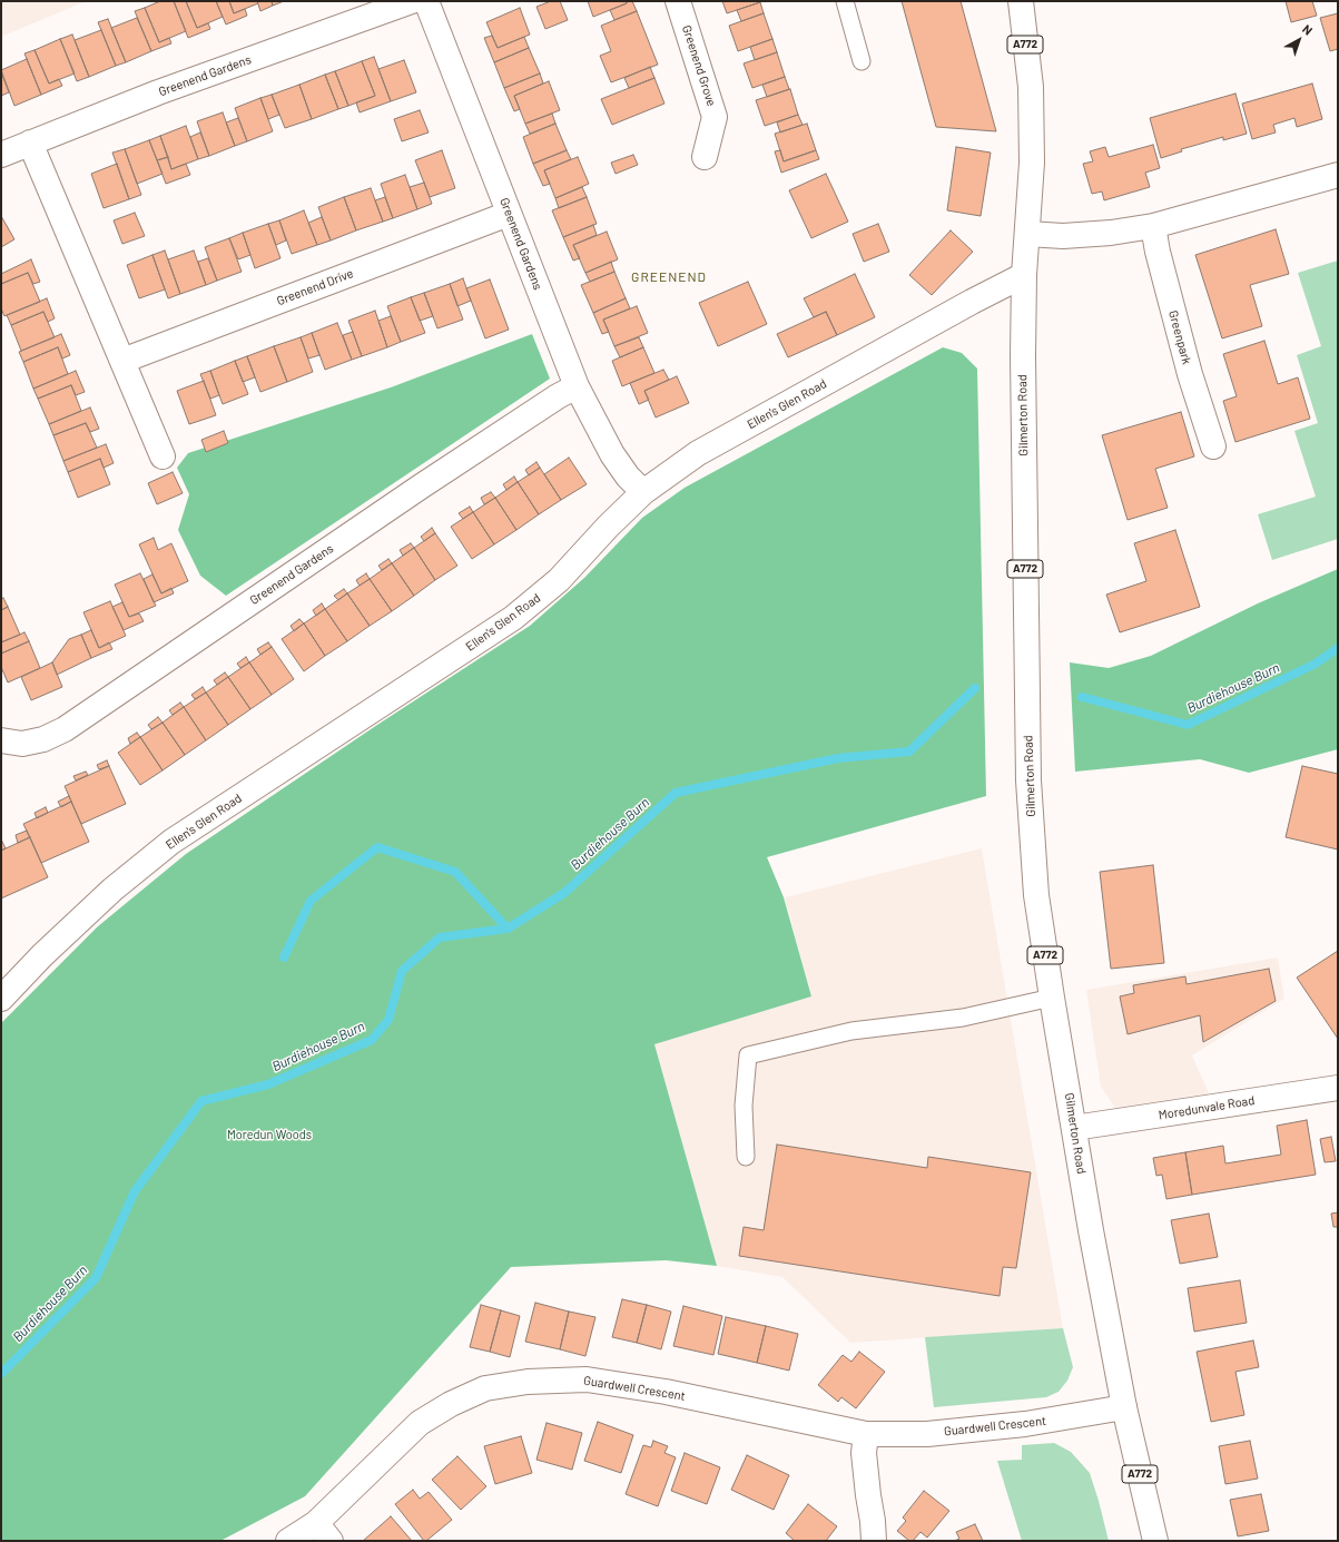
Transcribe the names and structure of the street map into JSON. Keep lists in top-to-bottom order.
{
  "streets": {
    "street": [
      "A772",
      "Greenend Grove",
      "Greenend Gardens",
      "Greenend Drive",
      "Greenpark",
      "Ellen's Glen Road",
      "Gilmerton Road",
      "Moredunvale Road",
      "Guardwell Crescent"
    ]
  },
  "crossings": [
    ["Greenend Gardens", "Greenend Drive"],
    ["Greenend Gardens", "Ellen's Glen Road"],
    ["Ellen's Glen Road", "Gilmerton Road"],
    ["Gilmerton Road", "Moredunvale Road"],
    ["Gilmerton Road", "Guardwell Crescent"]
  ],
  "districts": ["GREENEND"],
  "water": ["Burdiehouse Burn"],
  "parks": ["Moredun Woods"],
  "north": "top right"
}
